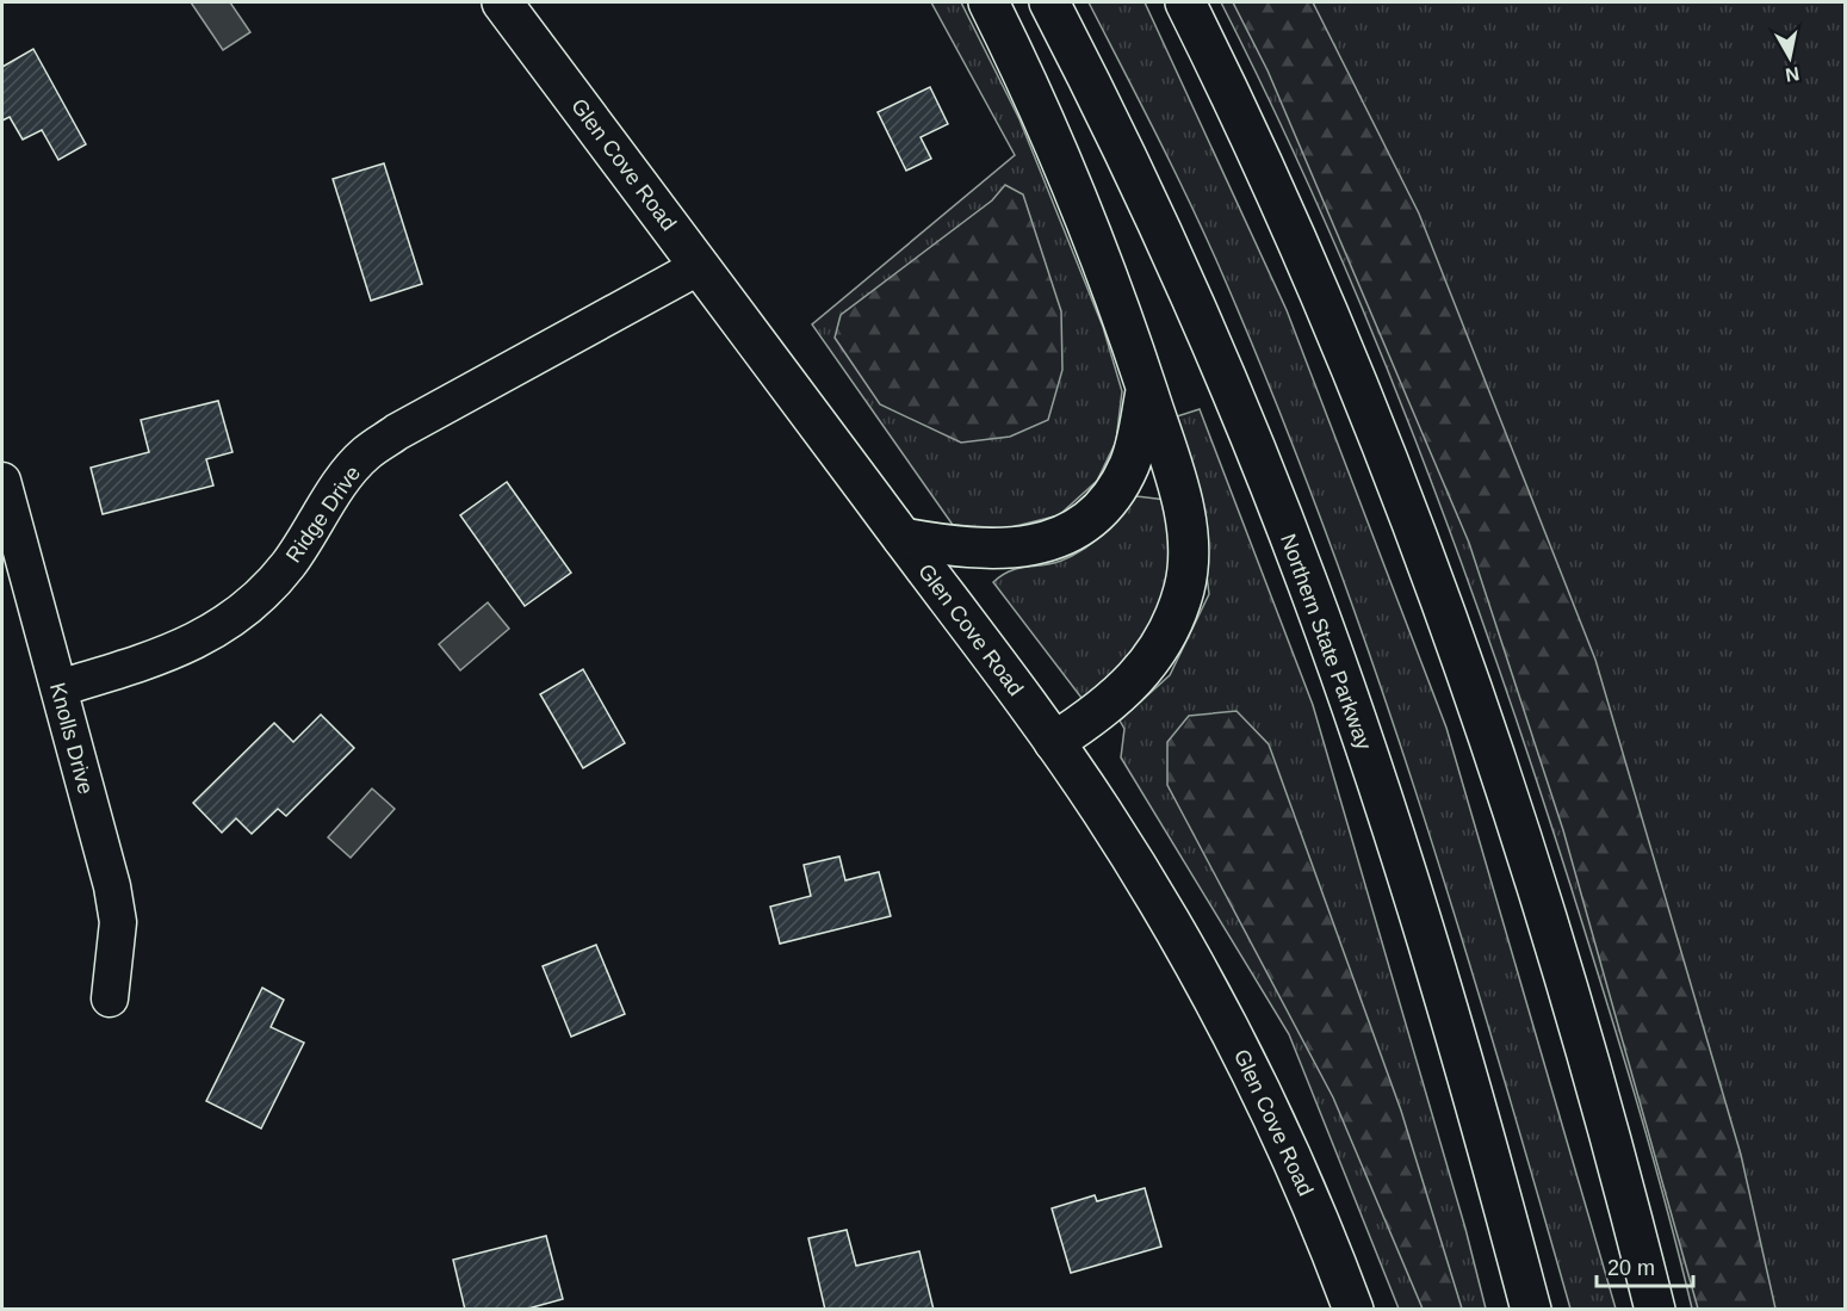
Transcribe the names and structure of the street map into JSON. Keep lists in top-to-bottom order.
{
  "streets": {
    "main road": ["Glen Cove Road", "Northern State Parkway"],
    "street": ["Ridge Drive", "Knolls Drive"]
  },
  "crossings": [
    ["Glen Cove Road", "Ridge Drive"],
    ["Ridge Drive", "Knolls Drive"]
  ],
  "scale_bar": "20 m",
  "north": "bottom"
}
